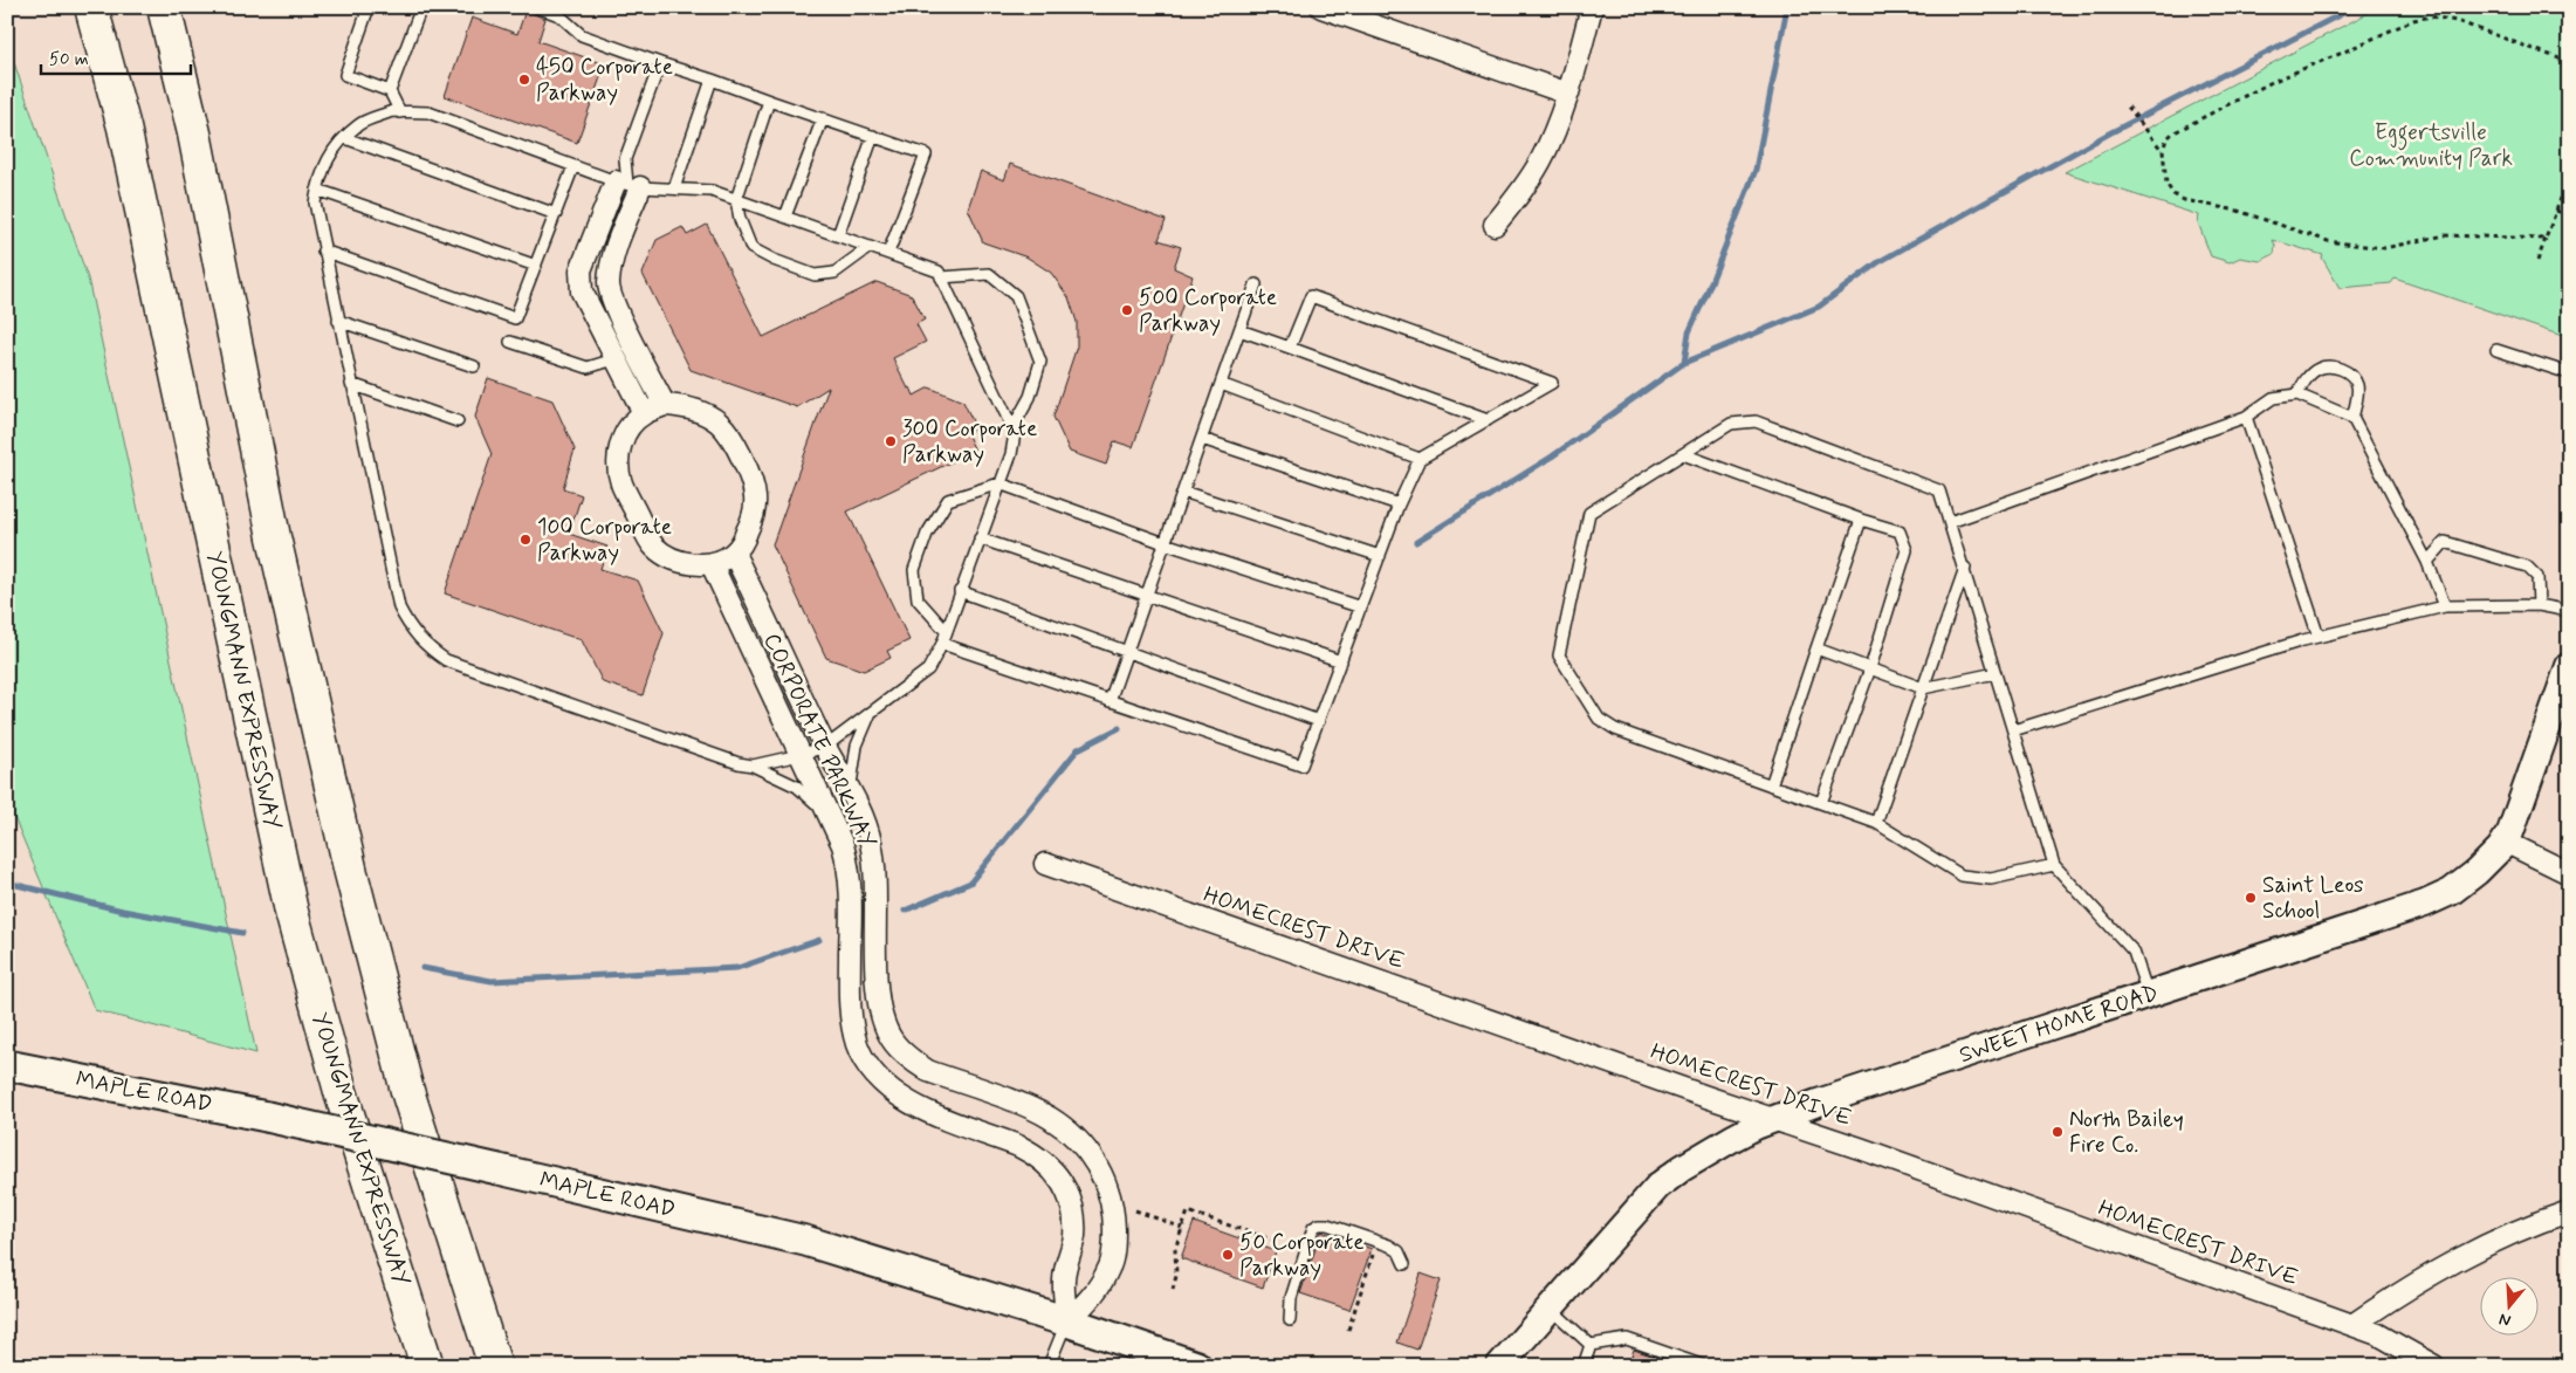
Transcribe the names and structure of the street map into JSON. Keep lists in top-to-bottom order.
{
  "streets": {
    "highway": ["YOUNGMANN EXPRESSWAY"],
    "main road": ["MAPLE ROAD"],
    "street": ["CORPORATE PARKWAY", "HOMECREST DRIVE", "SWEET HOME ROAD"]
  },
  "crossings": [
    ["CORPORATE PARKWAY", "MAPLE ROAD"],
    ["HOMECREST DRIVE", "SWEET HOME ROAD"]
  ],
  "parks": ["Eggertsville Community Park"],
  "places": [
    "450 Corporate Parkway",
    "500 Corporate Parkway",
    "300 Corporate Parkway",
    "100 Corporate Parkway",
    "Saint Leos School",
    "North Bailey Fire Co.",
    "50 Corporate Parkway"
  ],
  "scale_bar": "50 m",
  "north": "bottom"
}
